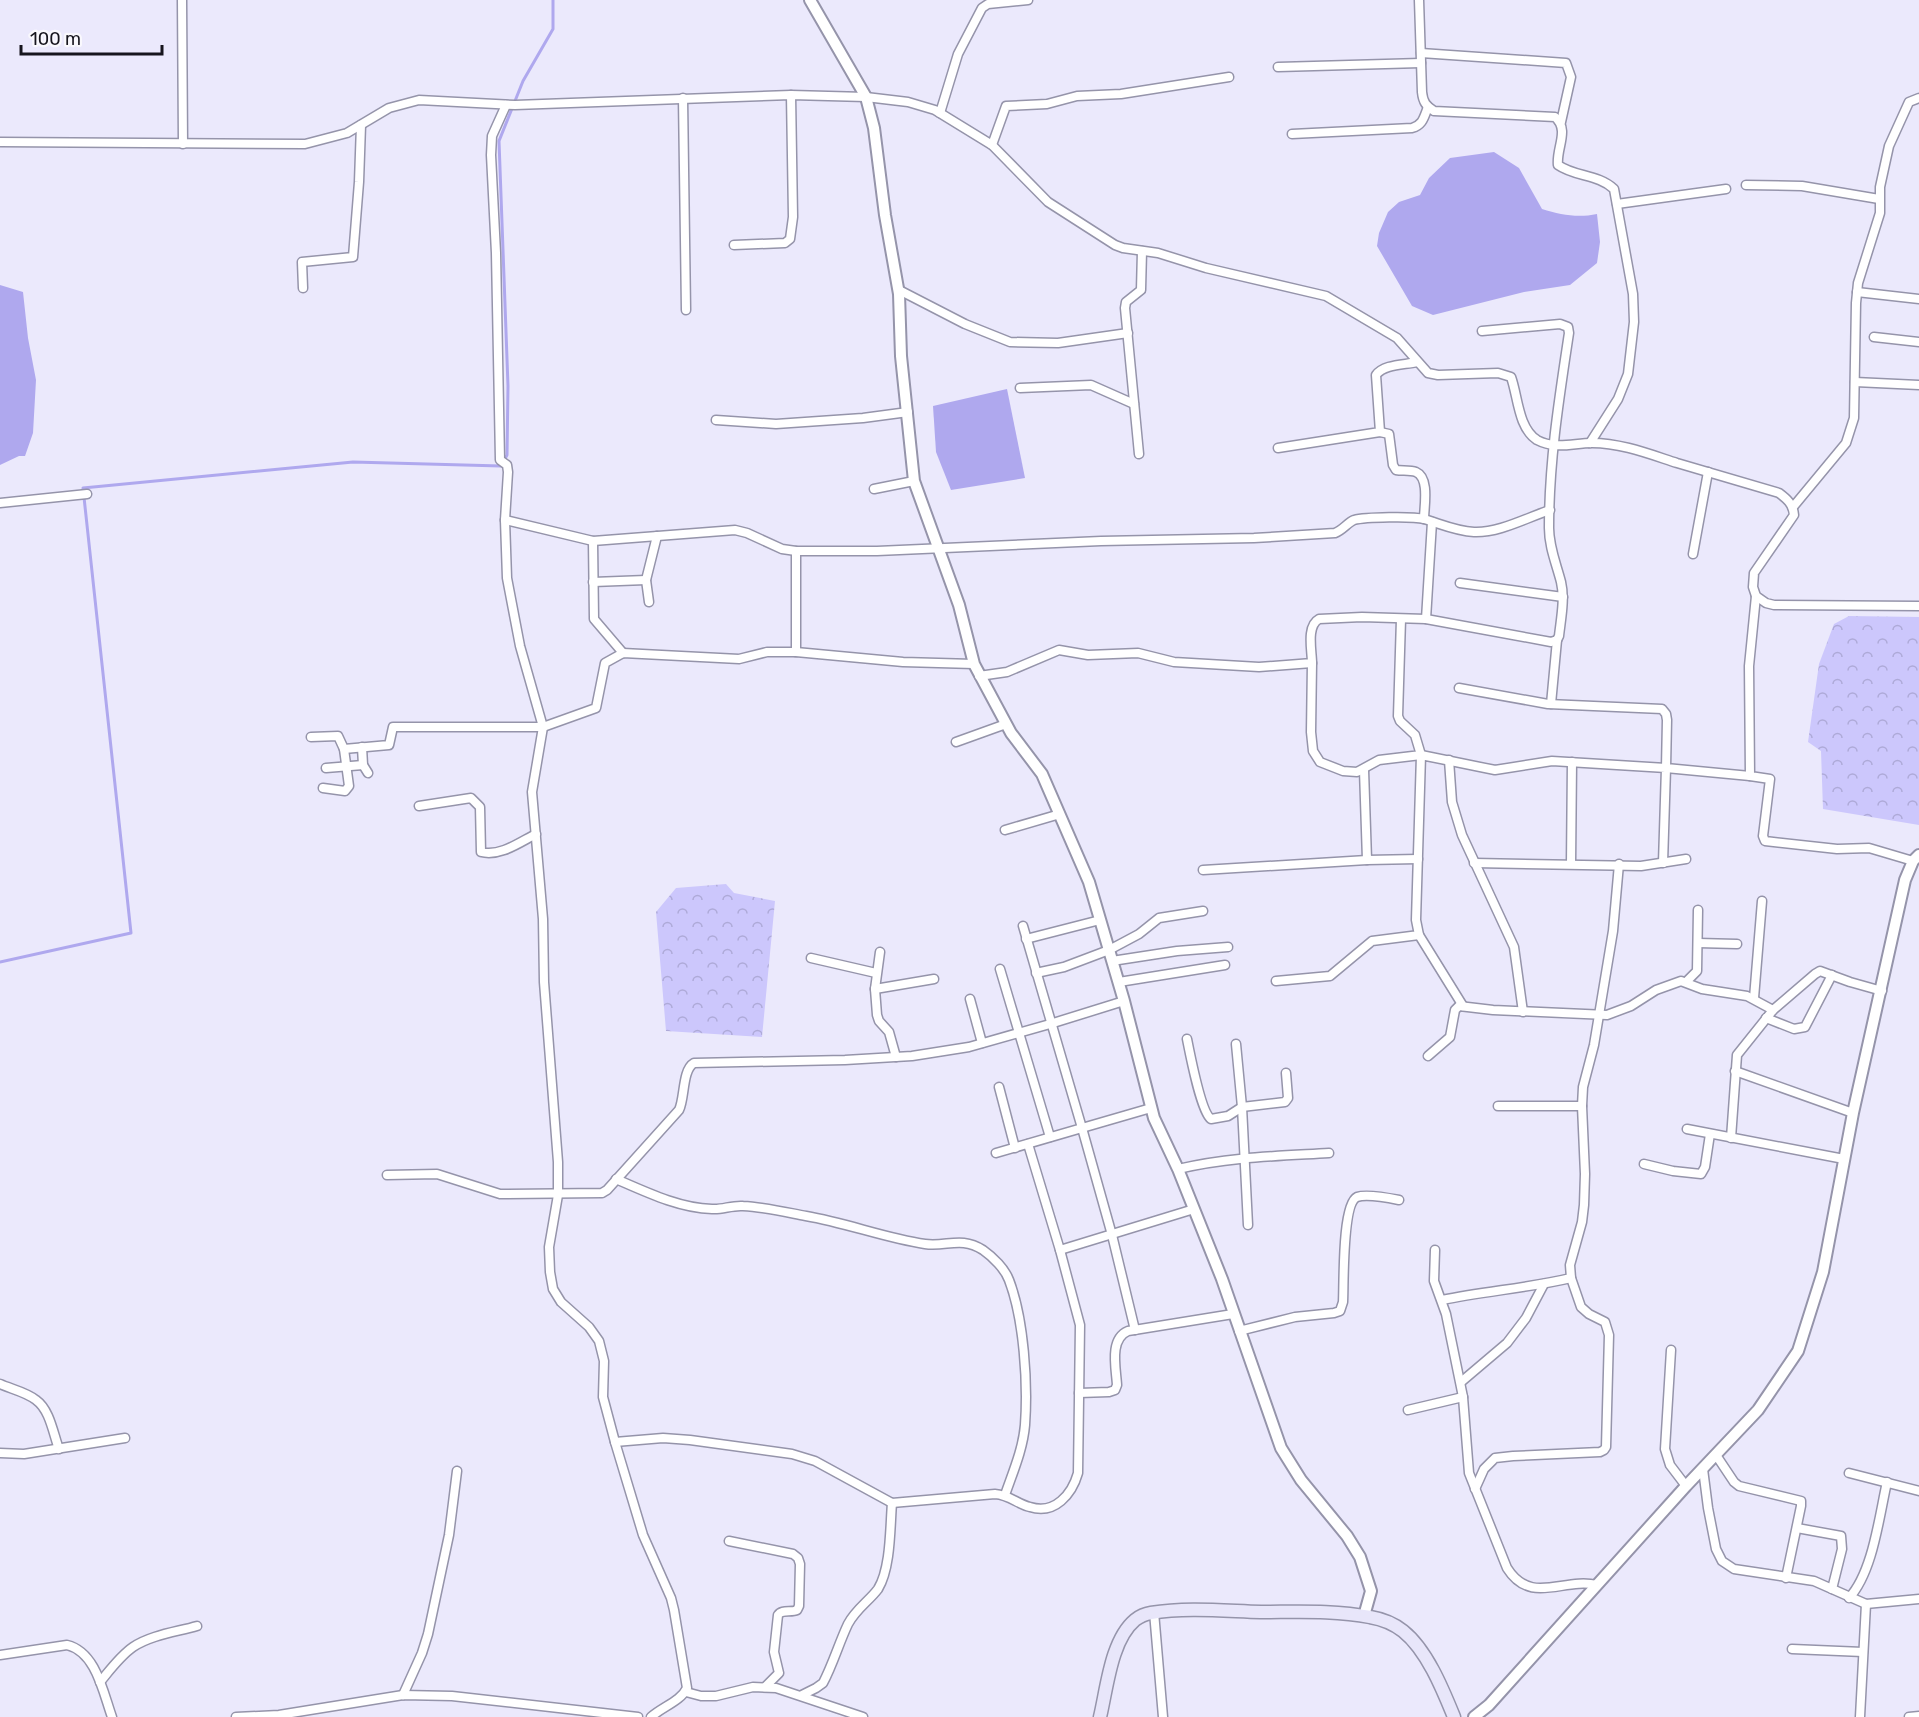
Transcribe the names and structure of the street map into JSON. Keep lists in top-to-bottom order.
{
  "scale_bar": "100 m"
}
